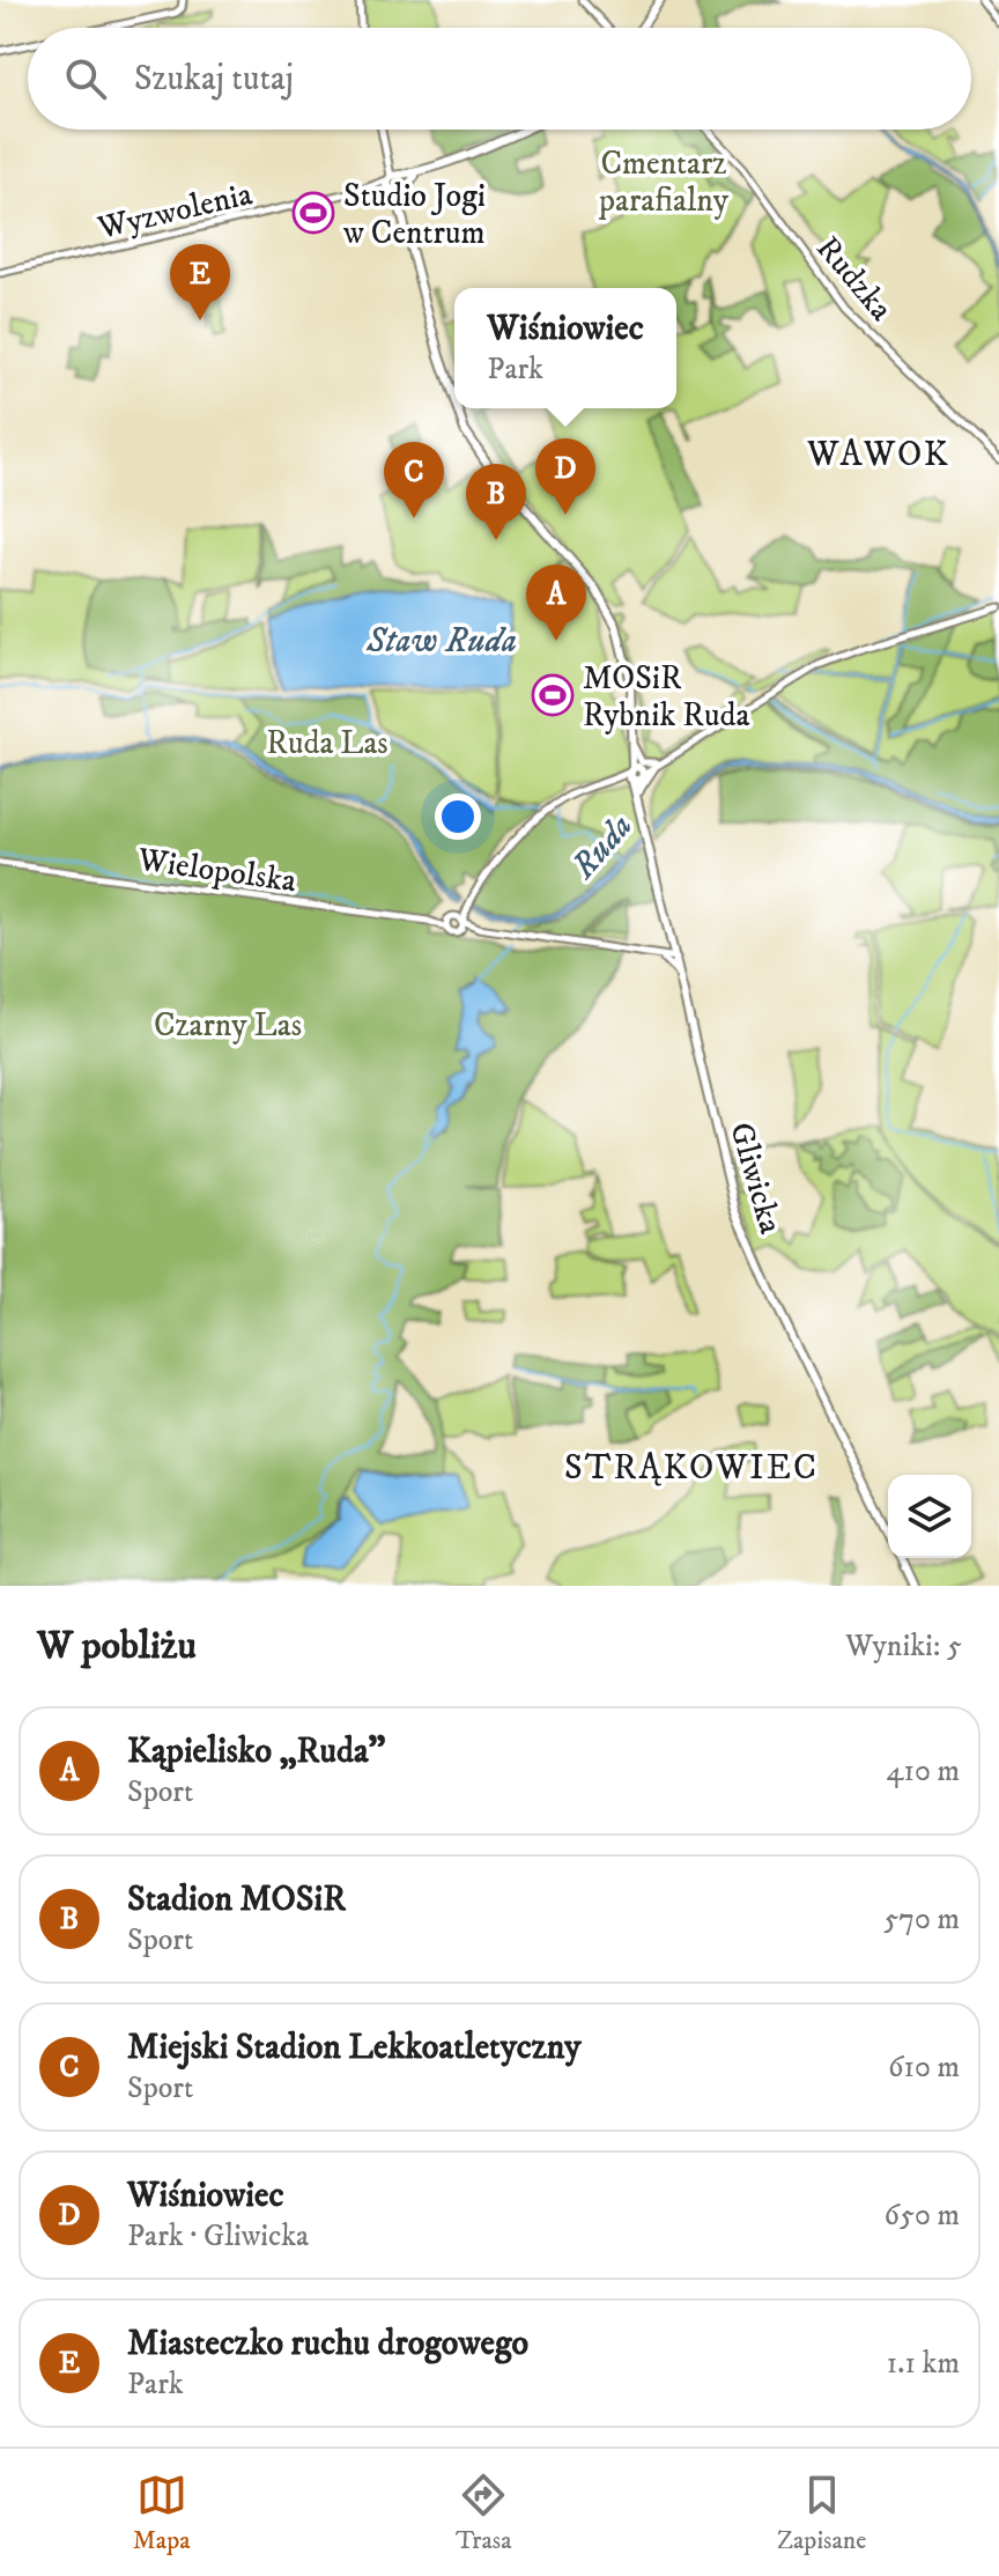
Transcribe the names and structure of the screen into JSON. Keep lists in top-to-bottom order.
{
  "streets": {
    "main road": [
      "Wyzwolenia",
      "Rudzka",
      "Wielopolska",
      "Gliwicka"
    ]
  },
  "crossings": [
    ["Wyzwolenia", "Gliwicka"]
  ],
  "districts": ["WAWOK", "STRĄKOWIEC"],
  "water": ["Staw Ruda", "Ruda"],
  "parks": ["Cmentarz parafialny", "Ruda Las", "Czarny Las"],
  "places": {
    "sports": ["Studio Jogi w Centrum", "MOSiR Rybnik Ruda"]
  },
  "page": {
    "search": "Szukaj tutaj",
    "pins": [
      "E",
      "D",
      "C",
      "B",
      "A"
    ],
    "popup": ["Wiśniowiec", "Park"],
    "heading": ["W pobliżu", "Wyniki: 5"],
    "list": [
      {
        "mark": "A",
        "name": "Kąpielisko „Ruda”",
        "note": "Sport",
        "value": "410 m"
      },
      {
        "mark": "B",
        "name": "Stadion MOSiR",
        "note": "Sport",
        "value": "570 m"
      },
      {
        "mark": "C",
        "name": "Miejski Stadion Lekkoatletyczny",
        "note": "Sport",
        "value": "610 m"
      },
      {
        "mark": "D",
        "name": "Wiśniowiec",
        "note": "Park · Gliwicka",
        "value": "650 m"
      },
      {
        "mark": "E",
        "name": "Miasteczko ruchu drogowego",
        "note": "Park",
        "value": "1.1 km"
      }
    ],
    "nav": ["Mapa", "Trasa", "Zapisane"]
  }
}
